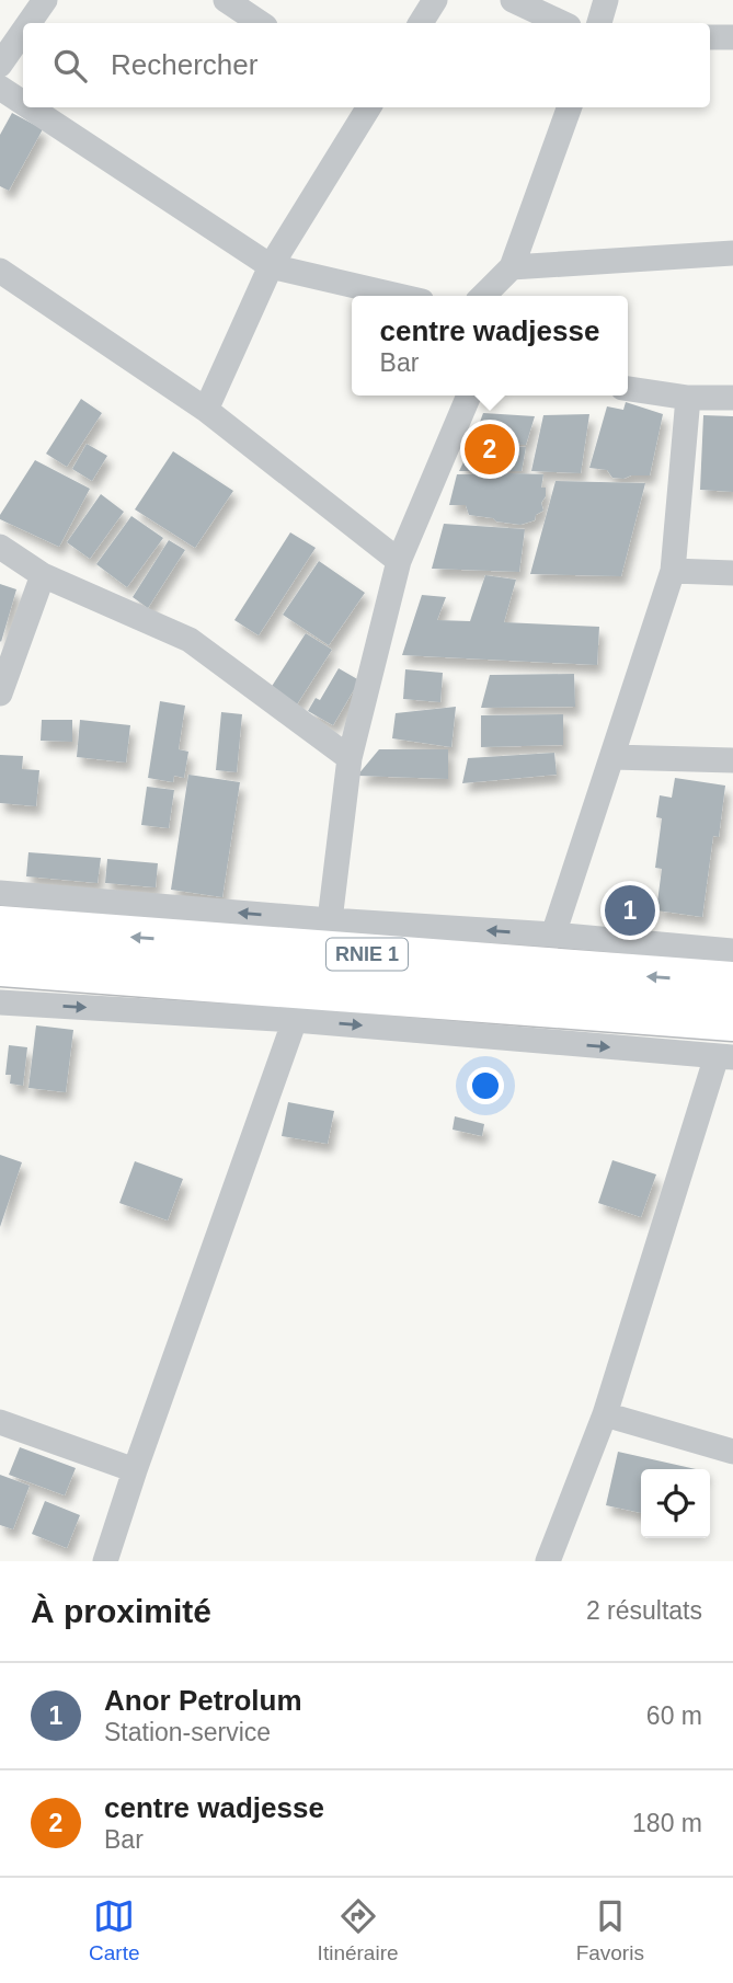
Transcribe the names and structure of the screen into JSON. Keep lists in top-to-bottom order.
{
  "streets": {
    "highway": ["RNIE 1"]
  },
  "page": {
    "search": "Rechercher",
    "popup": ["centre wadjesse", "Bar"],
    "pins": ["2", "1"],
    "heading": ["À proximité", "2 résultats"],
    "list": [
      {
        "mark": "1",
        "name": "Anor Petrolum",
        "note": "Station-service",
        "value": "60 m"
      },
      {
        "mark": "2",
        "name": "centre wadjesse",
        "note": "Bar",
        "value": "180 m"
      }
    ],
    "nav": ["Carte", "Itinéraire", "Favoris"]
  }
}
